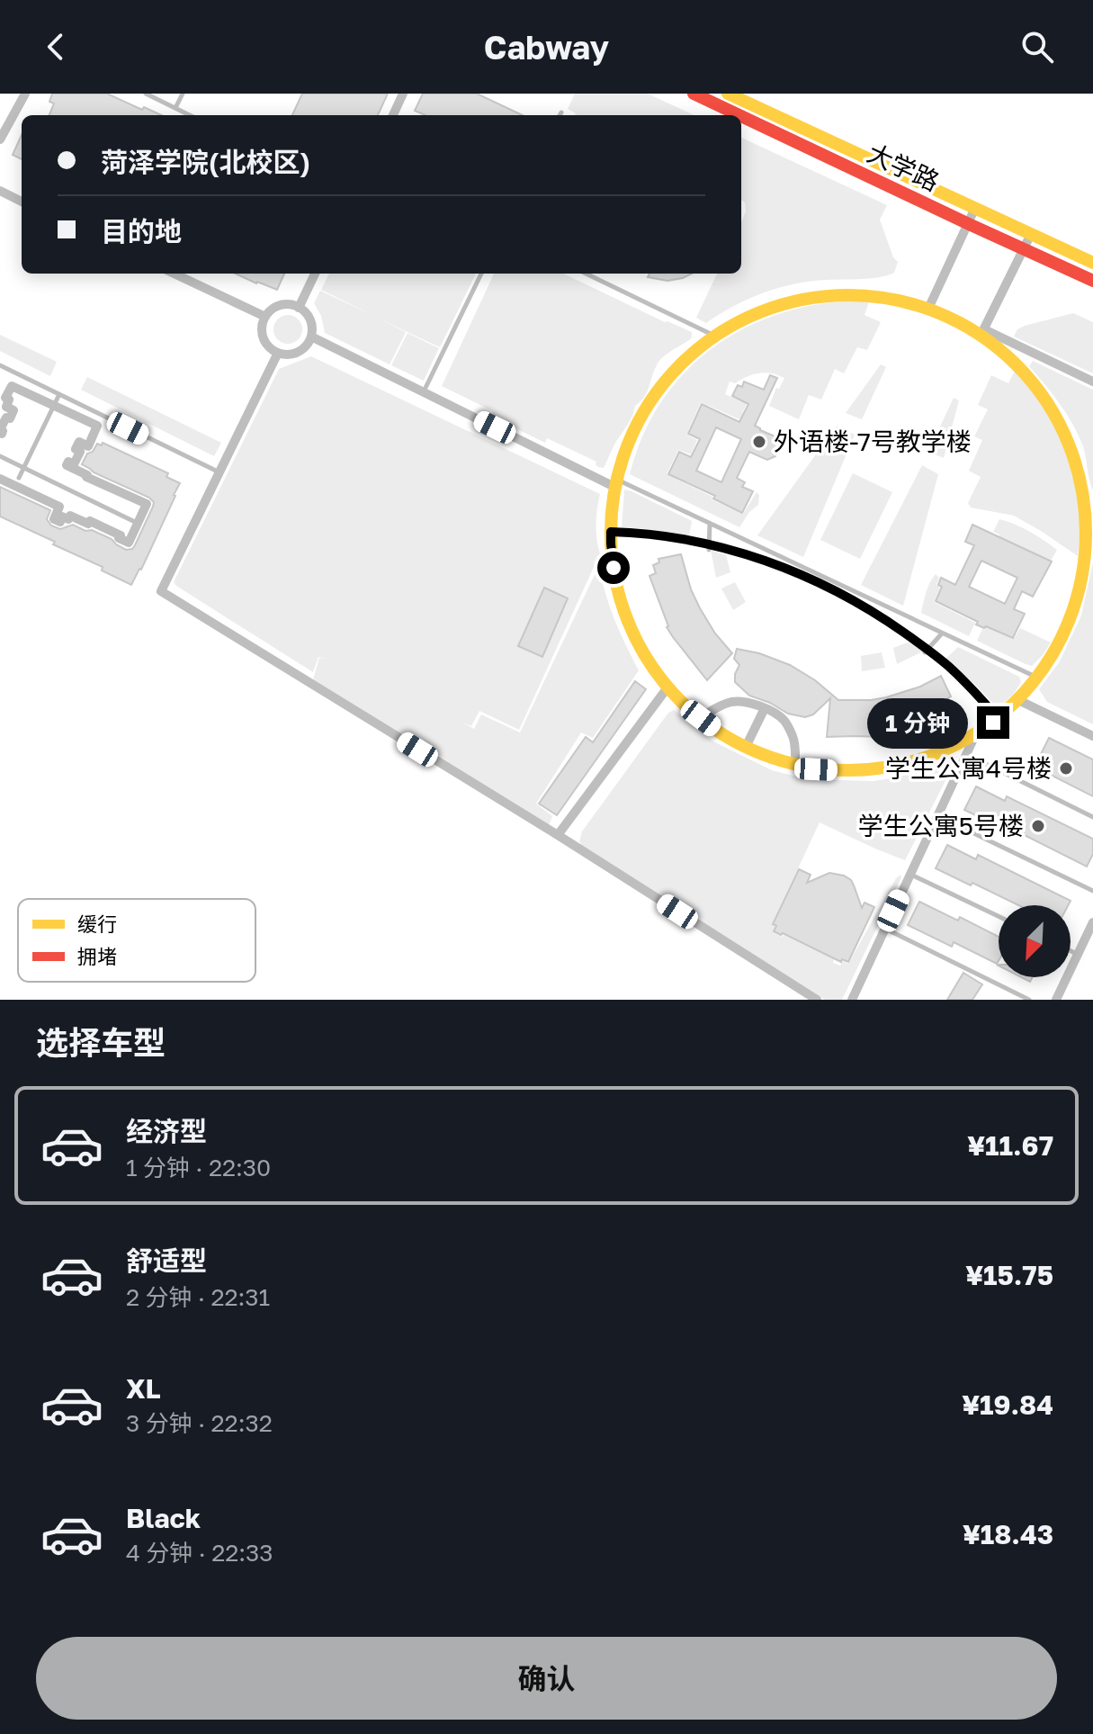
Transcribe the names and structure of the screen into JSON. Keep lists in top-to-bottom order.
{
  "streets": {
    "street": ["大学路"]
  },
  "places": ["外语楼-7号教学楼", "学生公寓4号楼", "学生公寓5号楼"],
  "legend": ["缓行", "拥堵"],
  "north": "bottom left",
  "page": {
    "header": "Cabway",
    "banner": ["菏泽学院(北校区)", "目的地"],
    "bubble": "1 分钟",
    "heading": "选择车型",
    "list": [
      {
        "name": "经济型",
        "note": "1 分钟 · 22:30",
        "value": "¥11.67"
      },
      {
        "name": "舒适型",
        "note": "2 分钟 · 22:31",
        "value": "¥15.75"
      },
      {
        "name": "XL",
        "note": "3 分钟 · 22:32",
        "value": "¥19.84"
      },
      {
        "name": "Black",
        "note": "4 分钟 · 22:33",
        "value": "¥18.43"
      }
    ],
    "buttons": "确认"
  }
}
